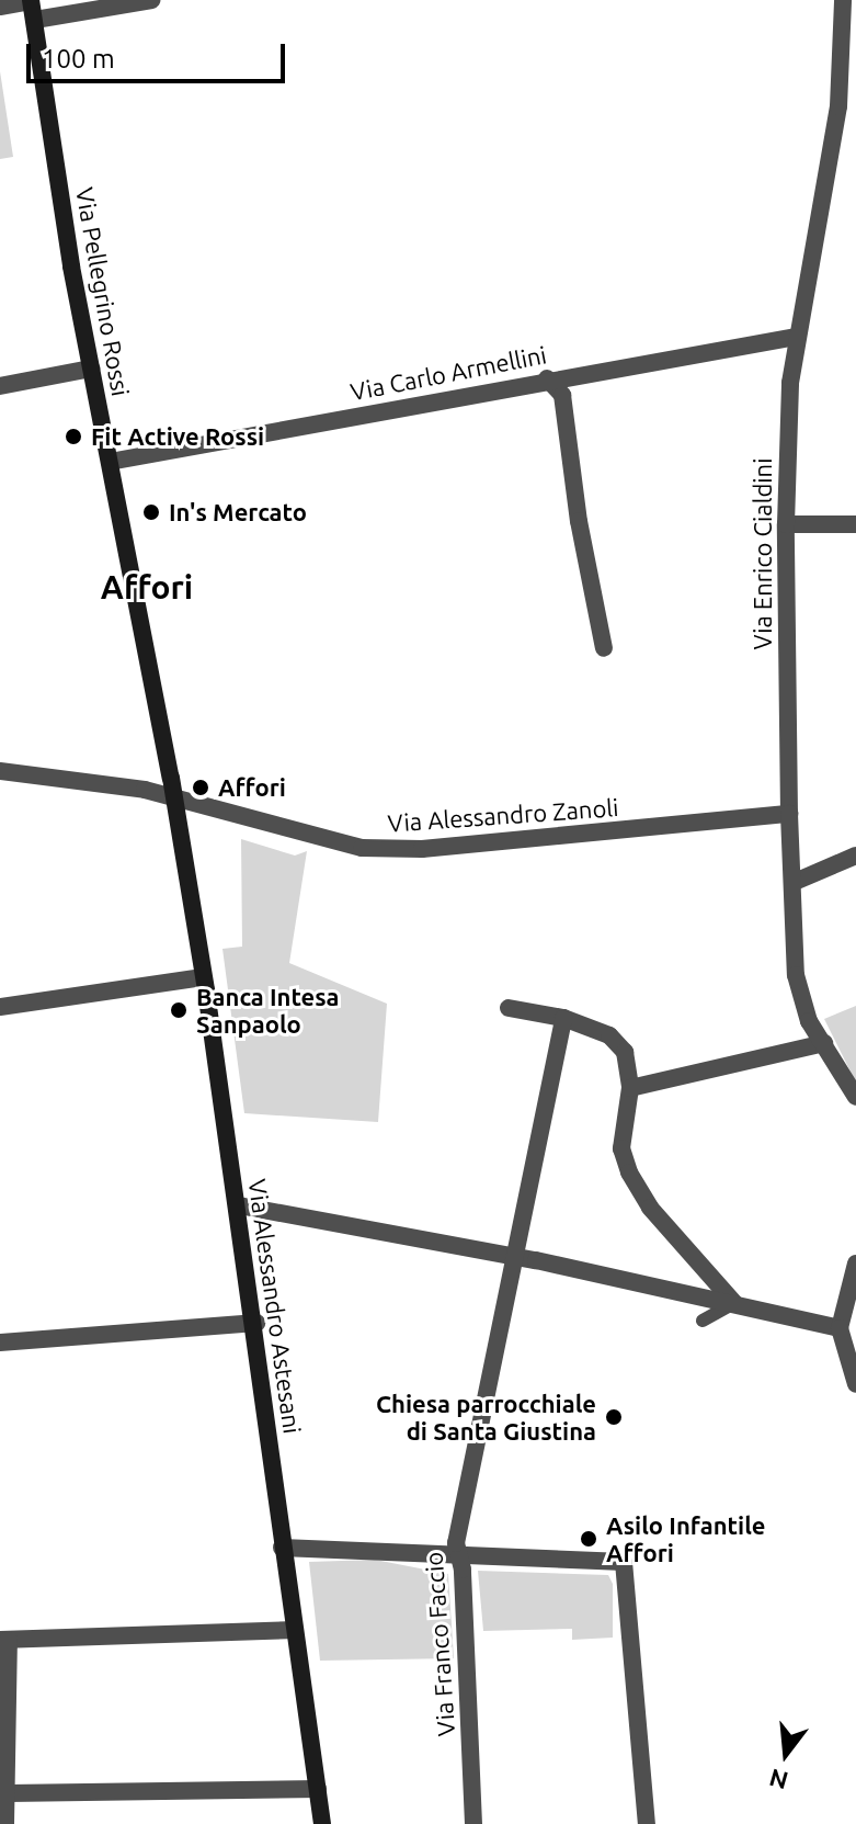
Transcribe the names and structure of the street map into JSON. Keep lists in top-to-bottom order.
{
  "streets": {
    "main road": ["Via Pellegrino Rossi", "Via Alessandro Astesani"],
    "street": [
      "Via Carlo Armellini",
      "Via Enrico Cialdini",
      "Via Alessandro Zanoli",
      "Via Franco Faccio"
    ]
  },
  "crossings": [
    ["Via Pellegrino Rossi", "Via Carlo Armellini"],
    ["Via Pellegrino Rossi", "Via Alessandro Zanoli"],
    ["Via Pellegrino Rossi", "Via Alessandro Astesani"],
    ["Via Carlo Armellini", "Via Enrico Cialdini"],
    ["Via Enrico Cialdini", "Via Alessandro Zanoli"],
    ["Via Alessandro Zanoli", "Via Alessandro Astesani"]
  ],
  "districts": ["Affori"],
  "places": [
    "Fit Active Rossi",
    "In's Mercato",
    "Affori",
    "Banca Intesa Sanpaolo",
    "Chiesa parrocchiale di Santa Giustina",
    "Asilo Infantile Affori"
  ],
  "scale_bar": "100 m",
  "north": "bottom"
}
